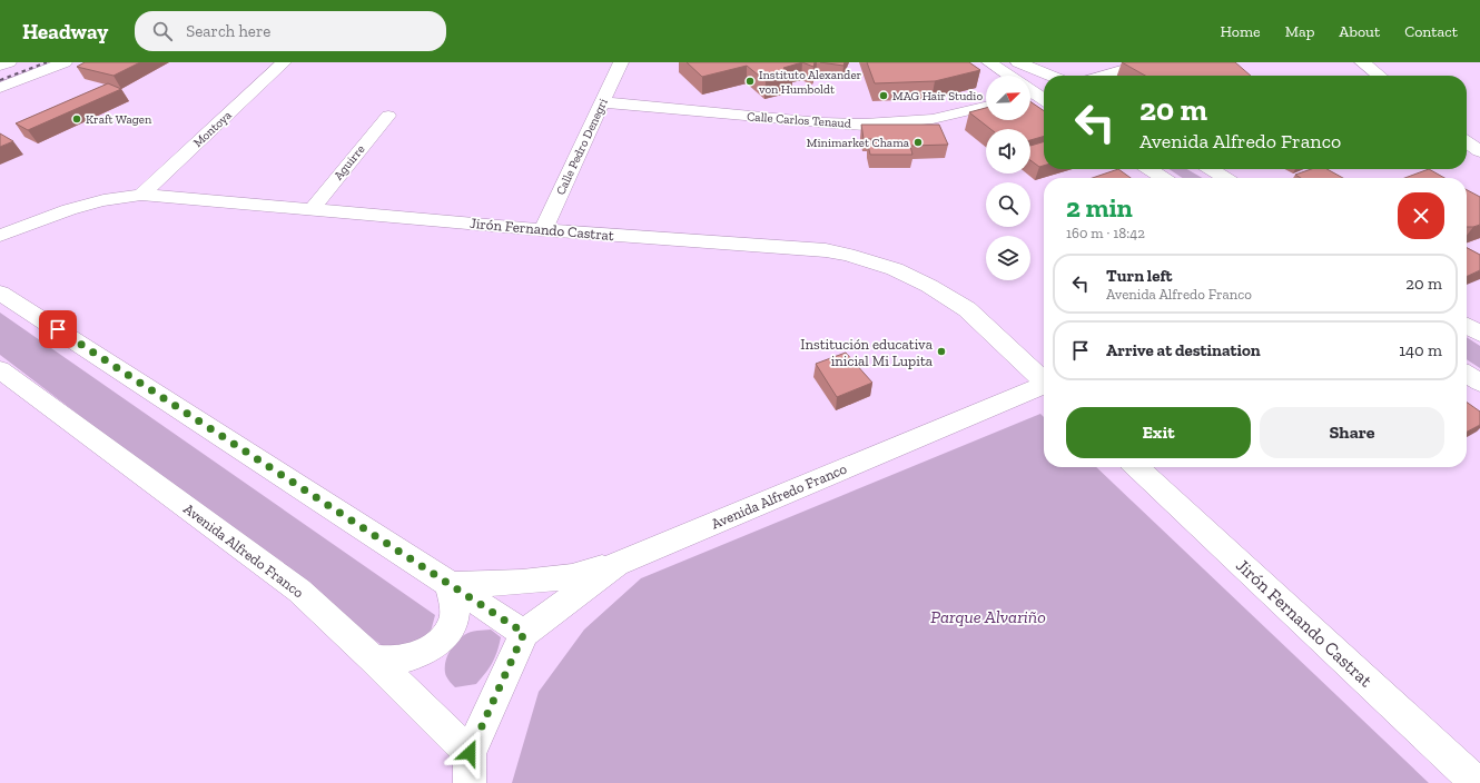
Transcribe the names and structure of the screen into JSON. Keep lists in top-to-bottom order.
{
  "streets": {
    "street": [
      "Calle Carlos Tenaud",
      "Montoya",
      "Calle Pedro Denegri",
      "Aguirre",
      "Jirón Fernando Castrat",
      "Avenida Alfredo Franco"
    ]
  },
  "crossings": [
    ["Calle Carlos Tenaud", "Calle Pedro Denegri"],
    ["Montoya", "Jirón Fernando Castrat"],
    ["Calle Pedro Denegri", "Jirón Fernando Castrat"],
    ["Aguirre", "Jirón Fernando Castrat"]
  ],
  "parks": ["Parque Alvariño"],
  "places": [
    "Instituto Alexander von Humboldt",
    "MAG Hair Studio",
    "Kraft Wagen",
    "Minimarket Chama",
    "Institución educativa inicial Mi Lupita"
  ],
  "north": "top right",
  "page": {
    "header": "Headway",
    "search": "Search here",
    "nav": [
      "Home",
      "Map",
      "About",
      "Contact"
    ],
    "turn": ["20 m", "Avenida Alfredo Franco"],
    "heading": ["2 min", "160 m · 18:42"],
    "list": [
      {
        "name": "Turn left",
        "note": "Avenida Alfredo Franco",
        "value": "20 m"
      },
      {
        "name": "Arrive at destination",
        "value": "140 m"
      }
    ],
    "buttons": ["Exit", "Share"]
  }
}
